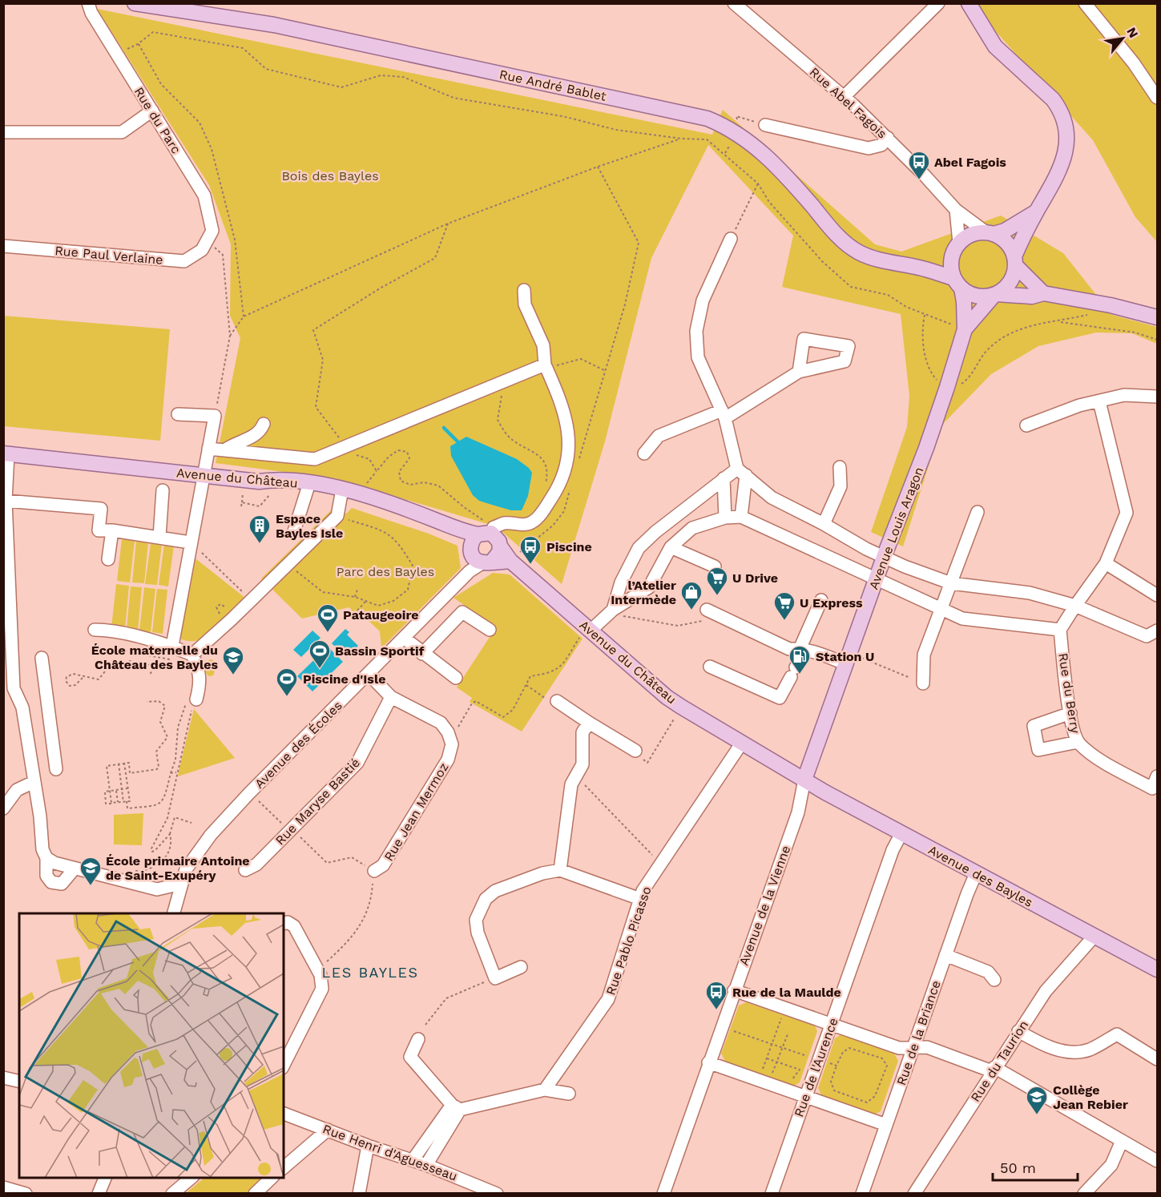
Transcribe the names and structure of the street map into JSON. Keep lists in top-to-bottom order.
{
  "streets": {
    "main road": [
      "Rue André Bablet",
      "Avenue du Château",
      "Avenue Louis Aragon",
      "Avenue des Bayles"
    ],
    "street": [
      "Rue Abel Fagois",
      "Rue du Parc",
      "Rue Paul Verlaine",
      "Rue du Berry",
      "Avenue des Écoles",
      "Rue Maryse Bastié",
      "Rue Jean Mermoz",
      "Avenue de la Vienne",
      "Rue Pablo Picasso",
      "Rue de la Briance",
      "Rue du Taurion",
      "Rue de l'Aurence",
      "Rue Henri d'Aguesseau"
    ]
  },
  "crossings": [
    ["Rue André Bablet", "Rue Abel Fagois"],
    ["Rue André Bablet", "Avenue Louis Aragon"],
    ["Rue Abel Fagois", "Avenue Louis Aragon"],
    ["Rue du Parc", "Rue Paul Verlaine"],
    ["Avenue du Château", "Avenue Louis Aragon"],
    ["Avenue du Château", "Avenue des Écoles"],
    ["Avenue du Château", "Avenue des Bayles"],
    ["Avenue du Château", "Avenue de la Vienne"],
    ["Avenue du Château", "Rue Pablo Picasso"],
    ["Avenue Louis Aragon", "Avenue des Bayles"],
    ["Avenue Louis Aragon", "Avenue de la Vienne"],
    ["Avenue des Écoles", "Rue Jean Mermoz"],
    ["Rue Maryse Bastié", "Rue Jean Mermoz"],
    ["Avenue des Bayles", "Avenue de la Vienne"],
    ["Avenue des Bayles", "Rue de la Briance"],
    ["Avenue des Bayles", "Rue du Taurion"],
    ["Avenue des Bayles", "Rue de l'Aurence"]
  ],
  "districts": ["LES BAYLES"],
  "parks": ["Bois des Bayles", "Parc des Bayles"],
  "places": {
    "bus stop": ["Abel Fagois", "Piscine", "Rue de la Maulde"],
    "building": ["Espace Bayles Isle"],
    "supermarket": ["U Drive", "U Express"],
    "shop": ["l’Atelier Intermède"],
    "sports": ["Pataugeoire", "Bassin Sportif", "Piscine d'Isle"],
    "fuel station": ["Station U"],
    "school or university": ["École maternelle du Château des Bayles", "École primaire Antoine de Saint-Exupéry", "Collège Jean Rebier"]
  },
  "scale_bar": "50 m",
  "north": "top right"
}
